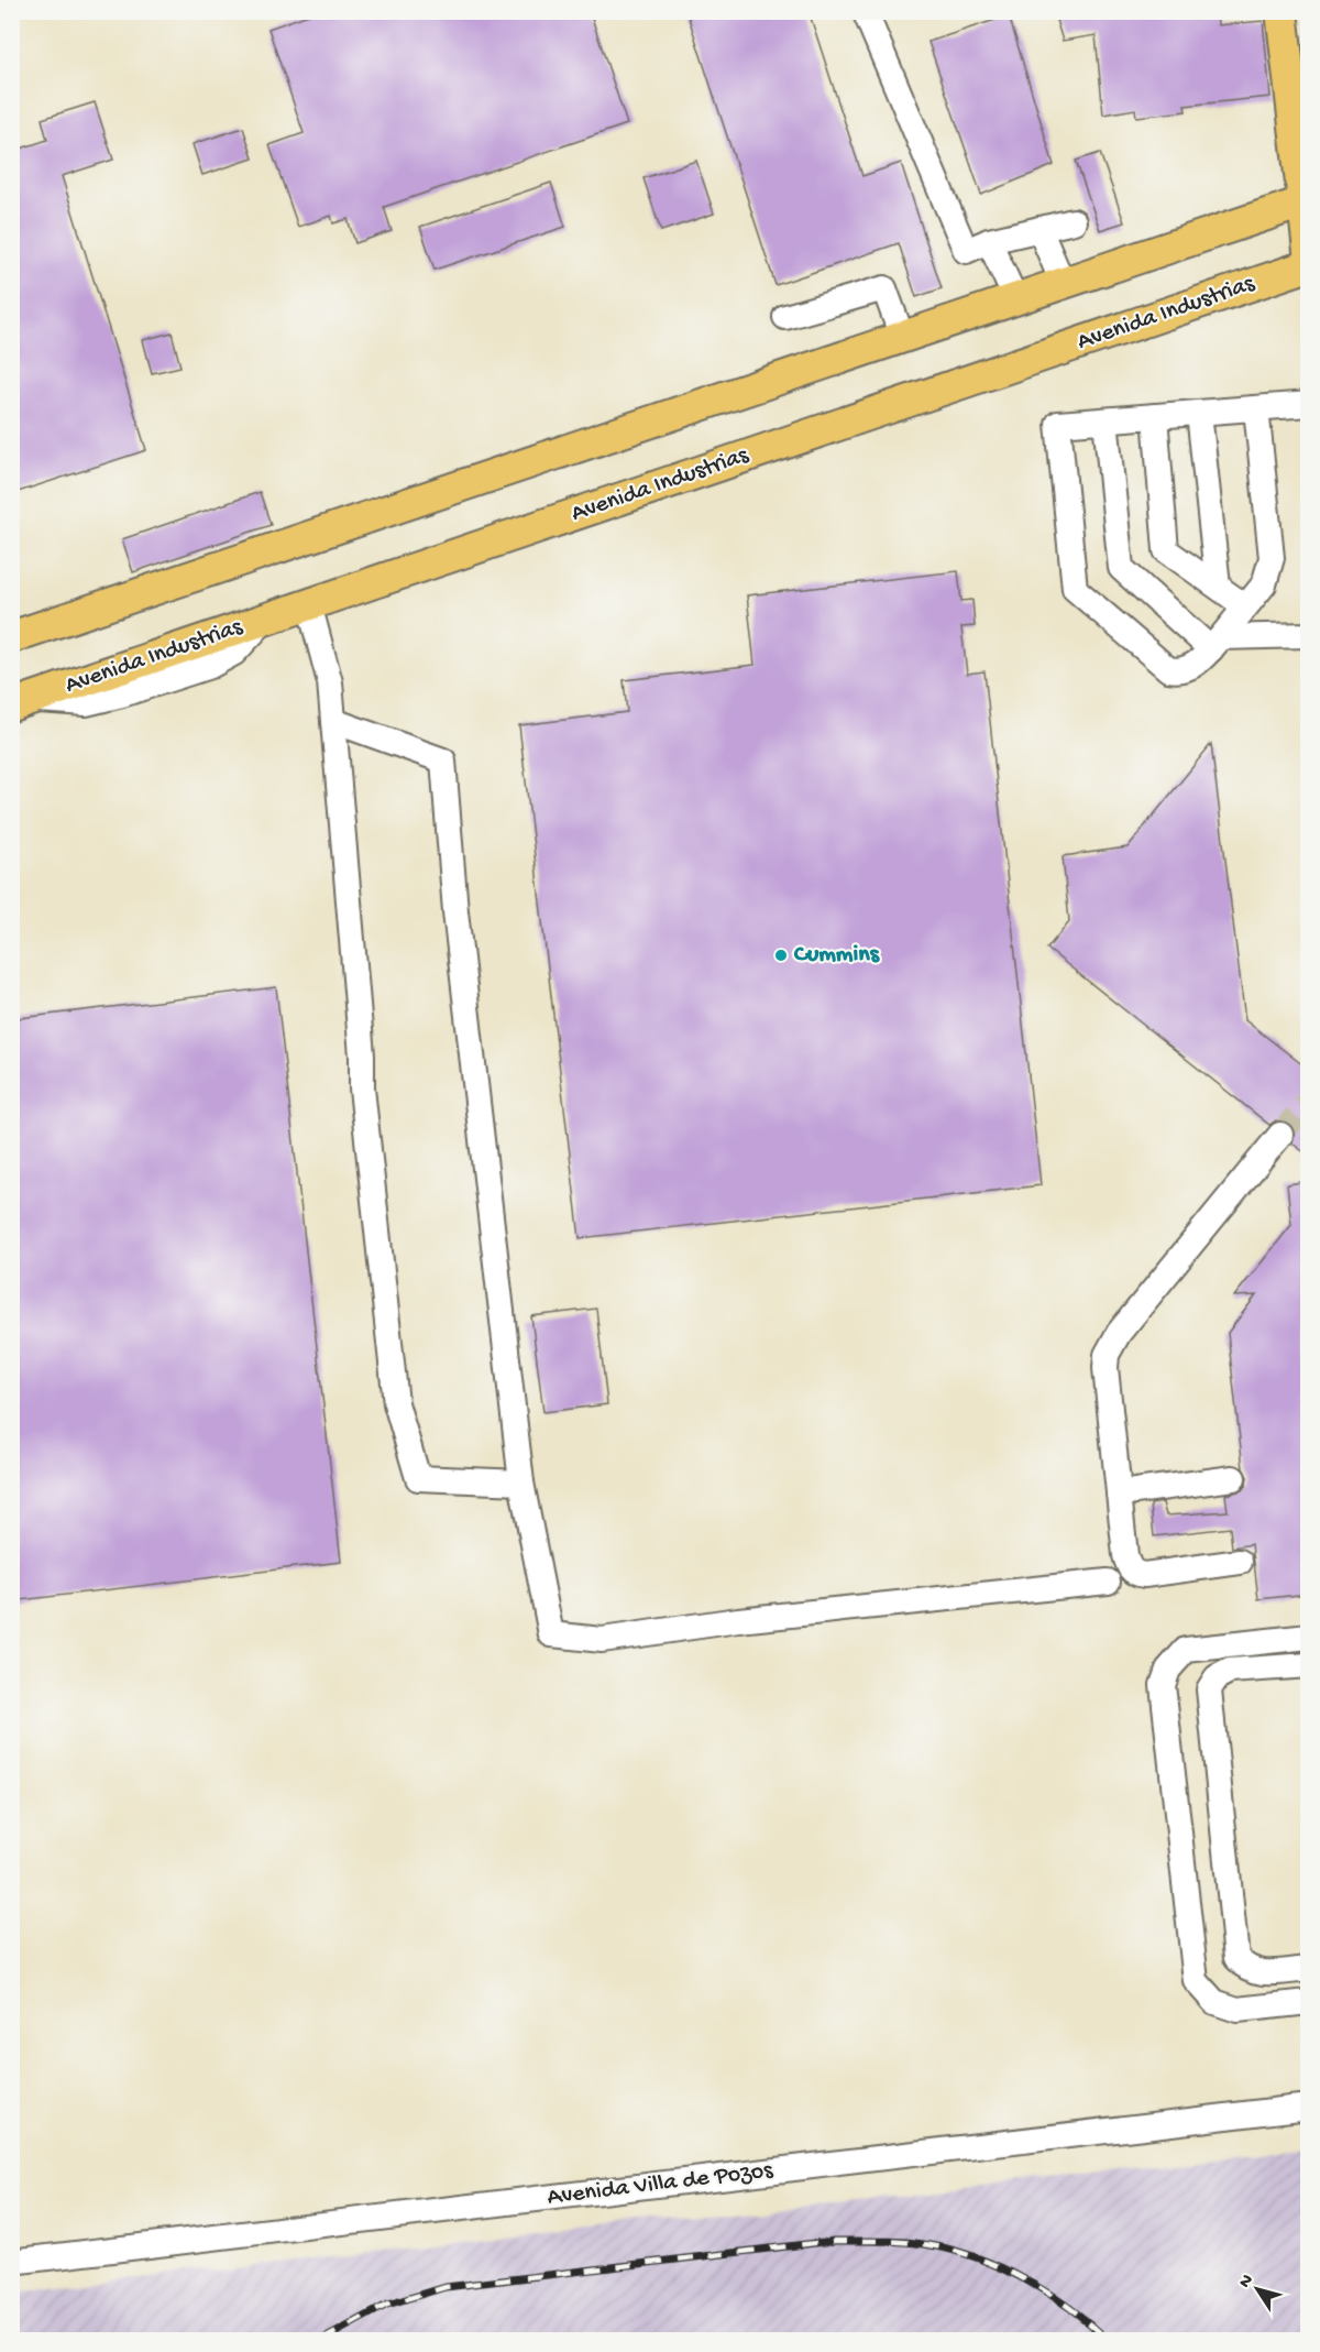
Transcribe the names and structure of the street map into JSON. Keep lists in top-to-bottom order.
{
  "streets": {
    "main road": ["Avenida Industrias"],
    "street": ["Avenida Villa de Pozos"]
  },
  "places": ["Cummins"],
  "north": "top left"
}
